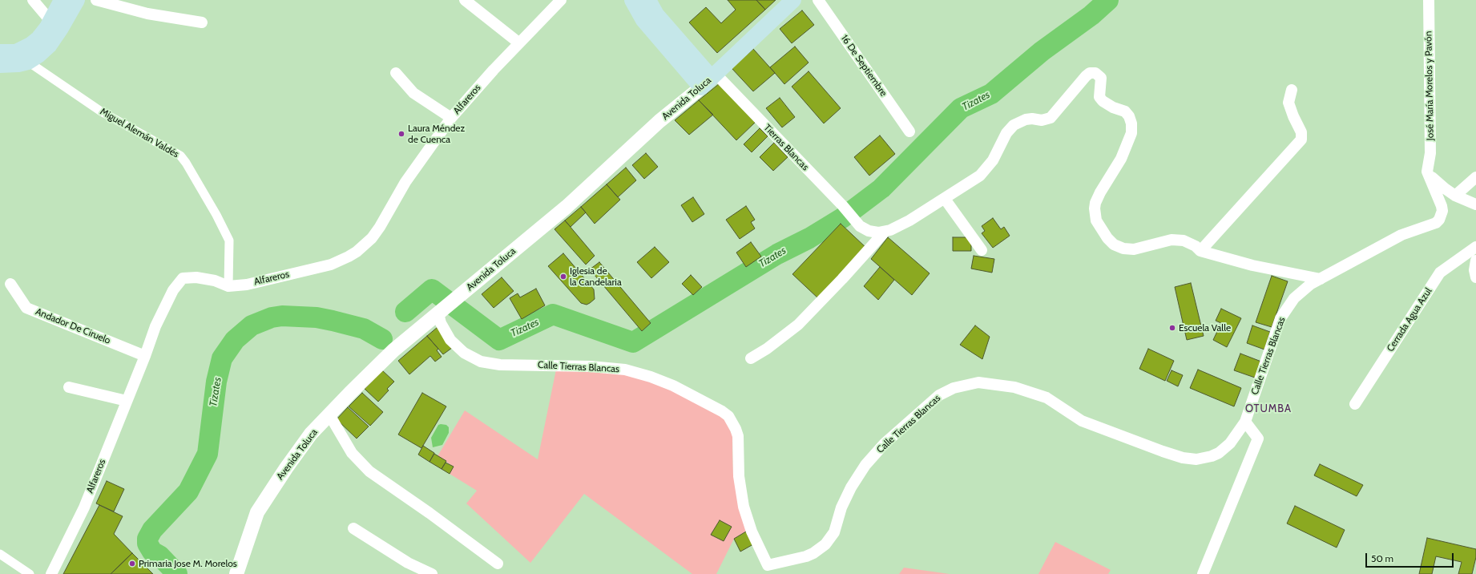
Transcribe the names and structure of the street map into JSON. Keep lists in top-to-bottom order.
{
  "streets": {
    "main road": ["Avenida Toluca"],
    "street": [
      "16 De Septiembre",
      "José María Morelos y Pavón",
      "Alfareros",
      "Miguel Alemán Valdés",
      "Tierras Blancas",
      "Cerrada Agua Azul",
      "Andador De Ciruelo",
      "Calle Tierras Blancas"
    ]
  },
  "crossings": [
    ["José María Morelos y Pavón", "Calle Tierras Blancas"],
    ["Avenida Toluca", "Tierras Blancas"],
    ["Avenida Toluca", "Calle Tierras Blancas"],
    ["Alfareros", "Miguel Alemán Valdés"],
    ["Alfareros", "Andador De Ciruelo"]
  ],
  "districts": ["OTUMBA"],
  "water": ["Tizates"],
  "places": [
    "Laura Méndez de Cuenca",
    "Iglesia de la Candelaria",
    "Escuela Valle",
    "Primaria Jose M. Morelos"
  ],
  "scale_bar": "50 m"
}
